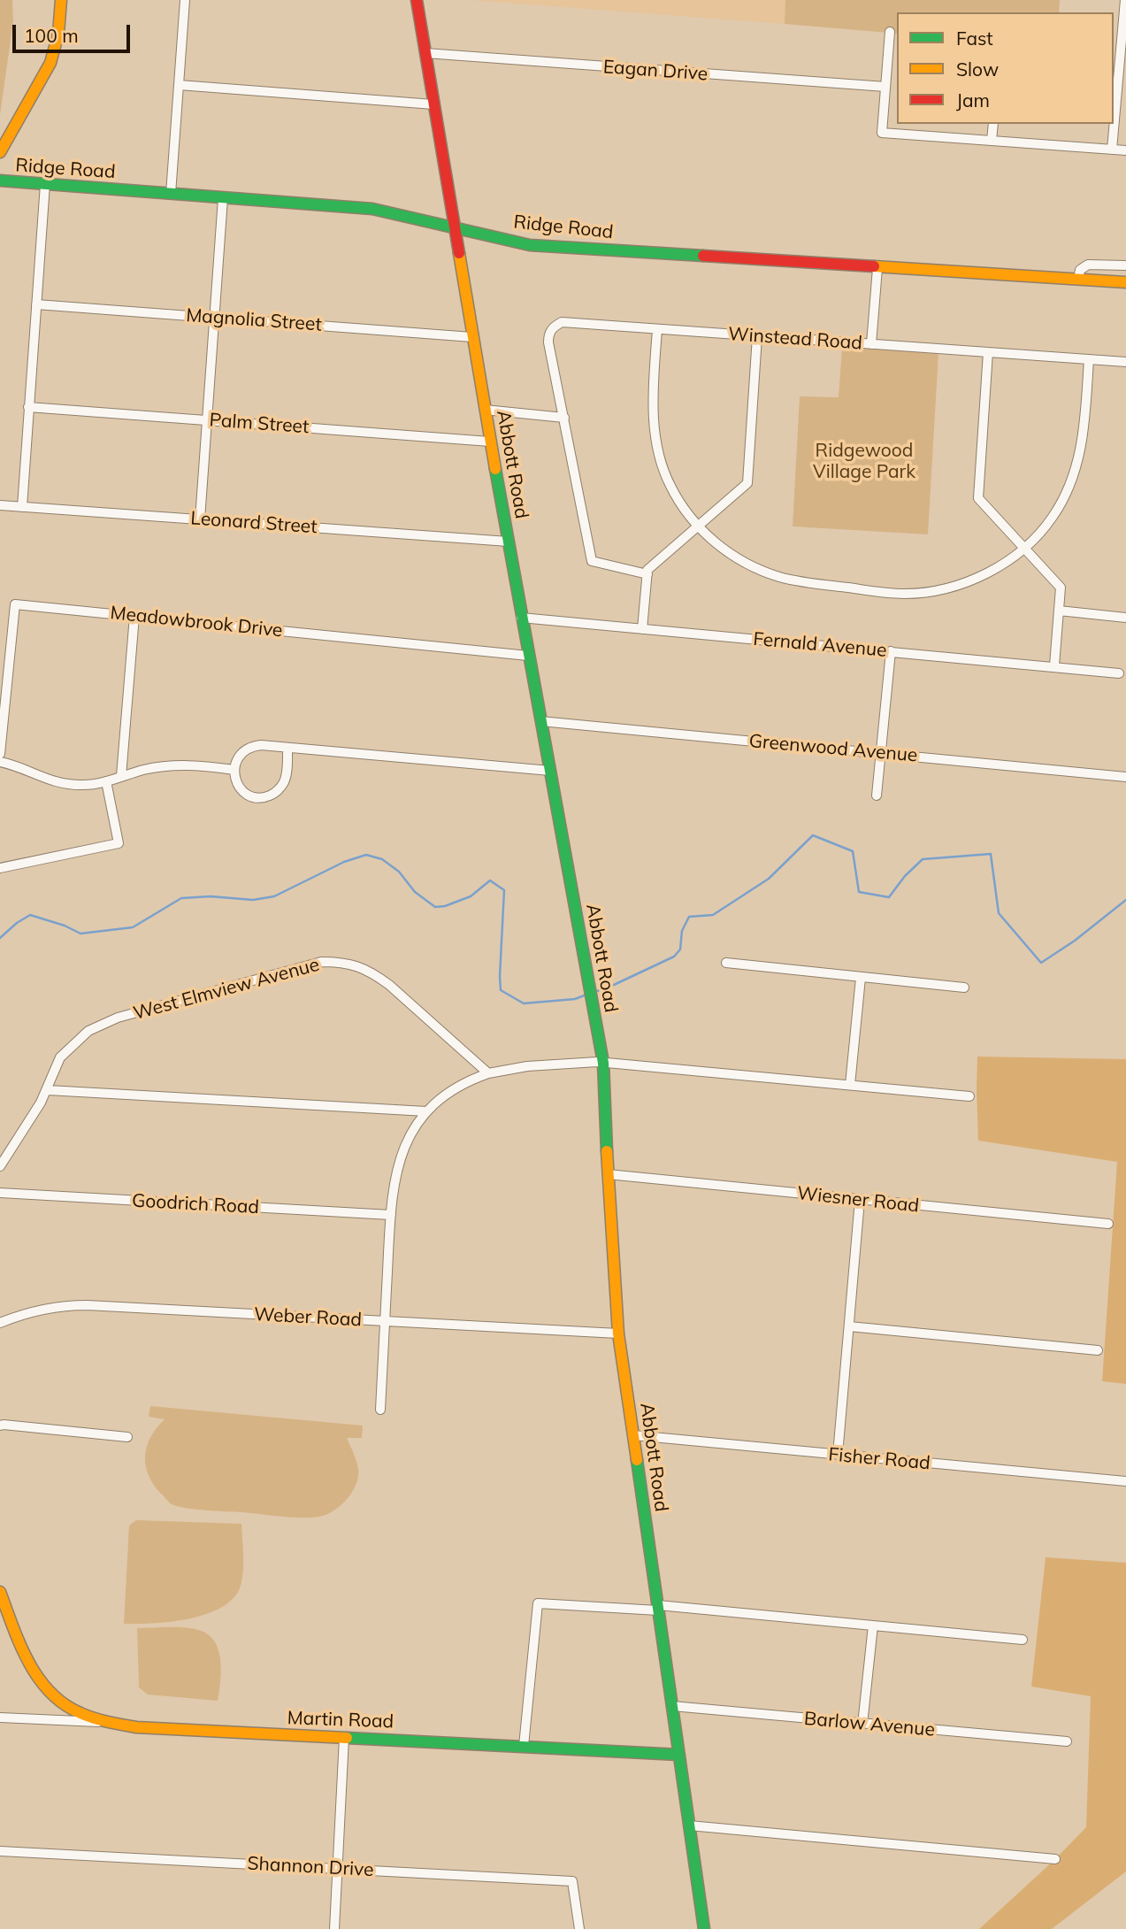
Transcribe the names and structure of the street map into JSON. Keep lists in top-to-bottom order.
{
  "streets": {
    "street": [
      "Eagan Drive",
      "Ridge Road",
      "Magnolia Street",
      "Winstead Road",
      "Palm Street",
      "Abbott Road",
      "Leonard Street",
      "Meadowbrook Drive",
      "Fernald Avenue",
      "Greenwood Avenue",
      "West Elmview Avenue",
      "Wiesner Road",
      "Goodrich Road",
      "Weber Road",
      "Fisher Road",
      "Martin Road",
      "Barlow Avenue",
      "Shannon Drive"
    ]
  },
  "crossings": [
    ["Eagan Drive", "Abbott Road"],
    ["Ridge Road", "Abbott Road"],
    ["Magnolia Street", "Abbott Road"],
    ["Palm Street", "Abbott Road"],
    ["Abbott Road", "Leonard Street"],
    ["Abbott Road", "Meadowbrook Drive"],
    ["Abbott Road", "Fernald Avenue"],
    ["Abbott Road", "Greenwood Avenue"],
    ["Abbott Road", "Wiesner Road"],
    ["Abbott Road", "Weber Road"],
    ["Abbott Road", "Fisher Road"],
    ["Abbott Road", "Martin Road"],
    ["Abbott Road", "Barlow Avenue"]
  ],
  "parks": ["Ridgewood Village Park"],
  "legend": ["Fast", "Slow", "Jam"],
  "scale_bar": "100 m"
}
